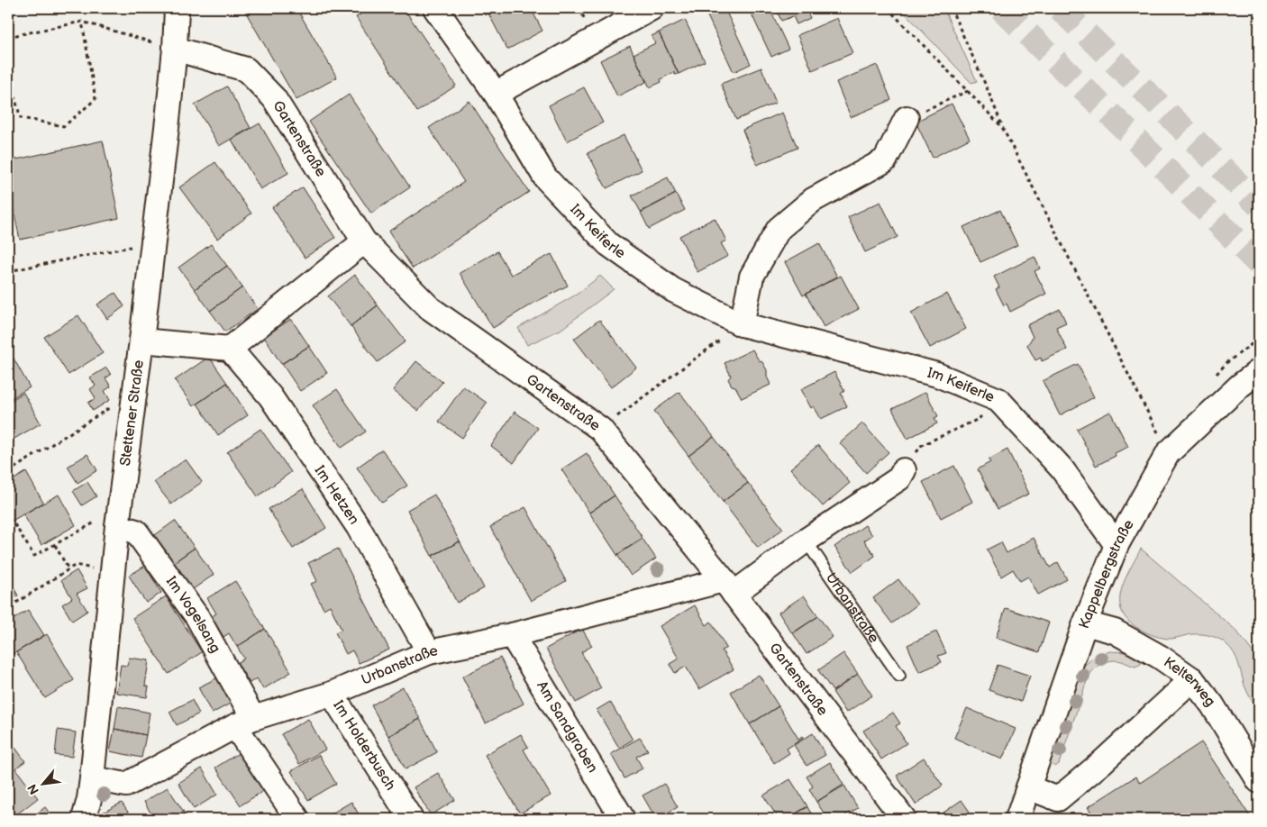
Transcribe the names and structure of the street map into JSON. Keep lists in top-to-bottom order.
{
  "streets": {
    "street": [
      "Gartenstraße",
      "Im Keiferle",
      "Stettener Straße",
      "Im Hetzen",
      "Kappelbergstraße",
      "Urbanstraße",
      "Im Vogelsang",
      "Kelterweg",
      "Am Sandgraben",
      "Im Holderbusch"
    ]
  },
  "crossings": [
    ["Gartenstraße", "Stettener Straße"],
    ["Gartenstraße", "Urbanstraße"],
    ["Im Keiferle", "Kappelbergstraße"],
    ["Stettener Straße", "Urbanstraße"],
    ["Stettener Straße", "Im Vogelsang"],
    ["Im Hetzen", "Urbanstraße"],
    ["Kappelbergstraße", "Kelterweg"],
    ["Urbanstraße", "Im Vogelsang"],
    ["Urbanstraße", "Am Sandgraben"],
    ["Urbanstraße", "Im Holderbusch"]
  ],
  "north": "bottom left"
}
